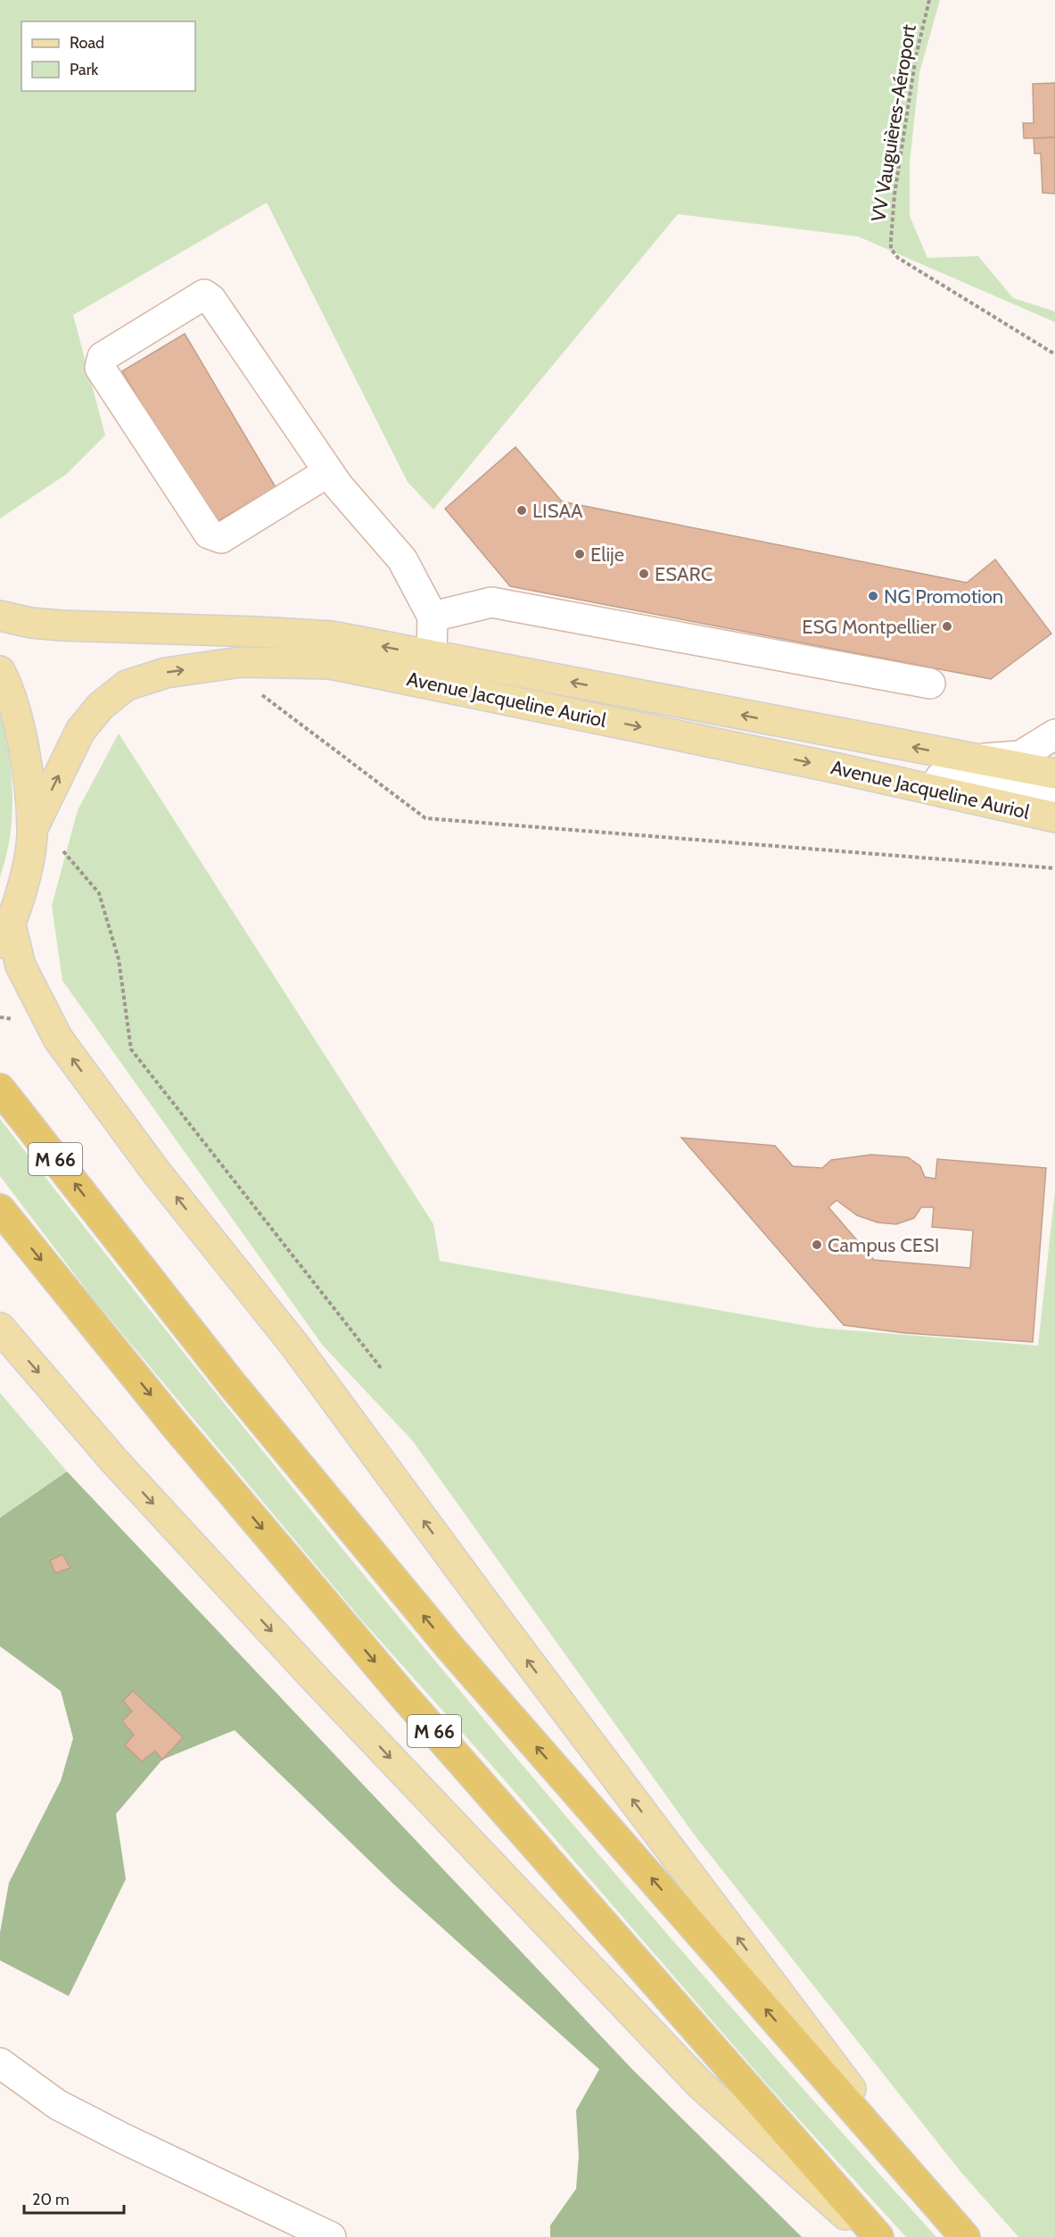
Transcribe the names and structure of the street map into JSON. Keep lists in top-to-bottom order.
{
  "streets": {
    "highway": ["M 66"],
    "main road": ["Avenue Jacqueline Auriol"],
    "path": ["VV Vauguières-Aéroport"]
  },
  "places": [
    "LISAA",
    "Elije",
    "ESARC",
    "NG Promotion",
    "ESG Montpellier",
    "Campus CESI"
  ],
  "legend": ["Road", "Park"],
  "scale_bar": "20 m"
}
